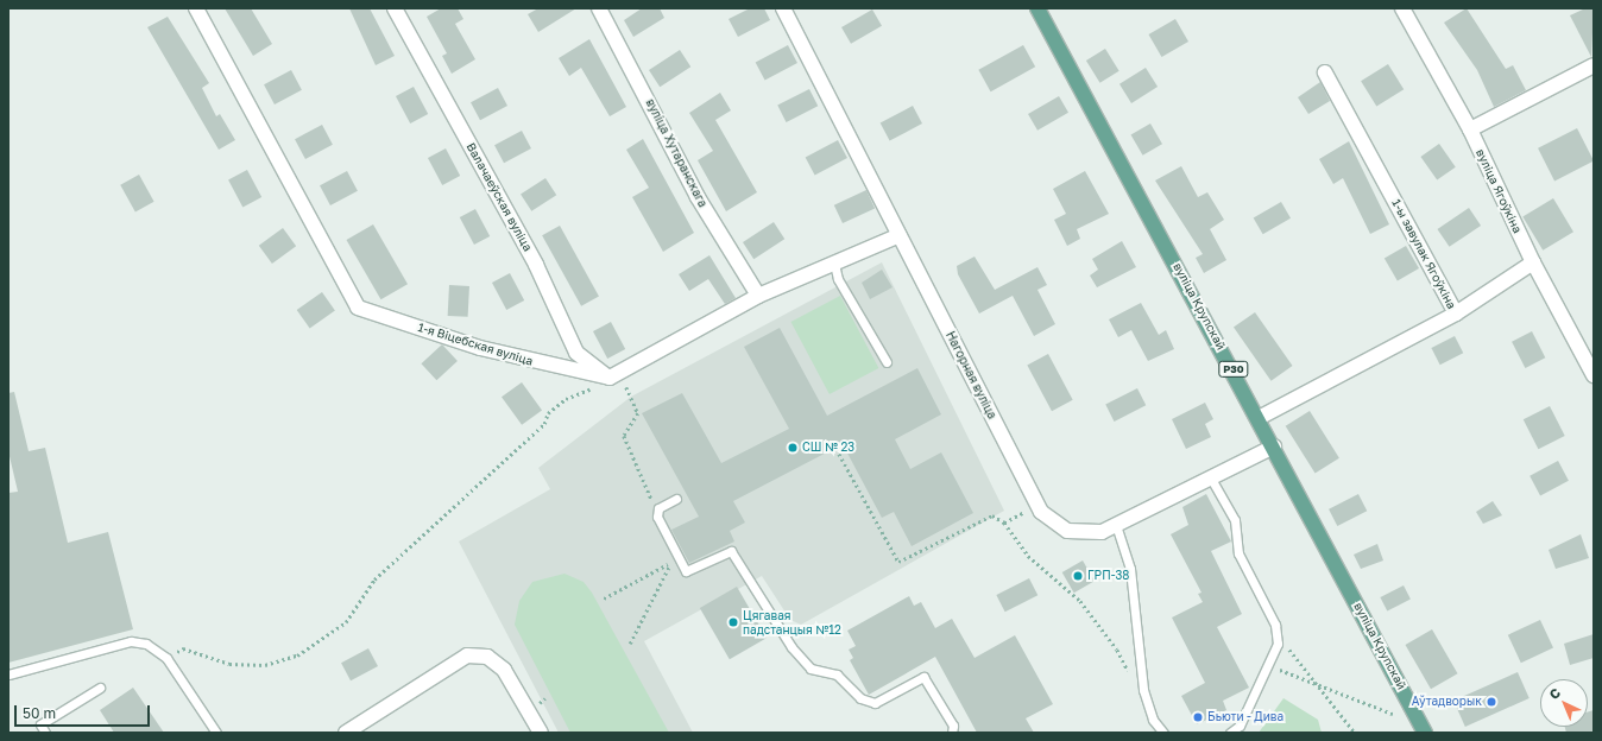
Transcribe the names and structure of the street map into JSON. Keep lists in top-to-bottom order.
{
  "streets": {
    "main road": ["вуліца Крупскай", "Р30"],
    "street": [
      "вуліца Хутаранскага",
      "вуліца Ягоўкіна",
      "Валачаеўская вуліца",
      "1-ы завулак Ягоўкіна",
      "1-я Віцебская вуліца",
      "Нагорная вуліца"
    ]
  },
  "crossings": [
    ["Валачаеўская вуліца", "1-я Віцебская вуліца"],
    ["1-ы завулак Ягоўкіна", "вуліца Крупскай"],
    ["вуліца Крупскай", "Нагорная вуліца"]
  ],
  "places": [
    "СШ № 23",
    "ГРП-38",
    "Цягавая падстанцыя №12",
    "Аўтадворык",
    "Бьюти - Дива"
  ],
  "scale_bar": "50 m",
  "north": "top left"
}
